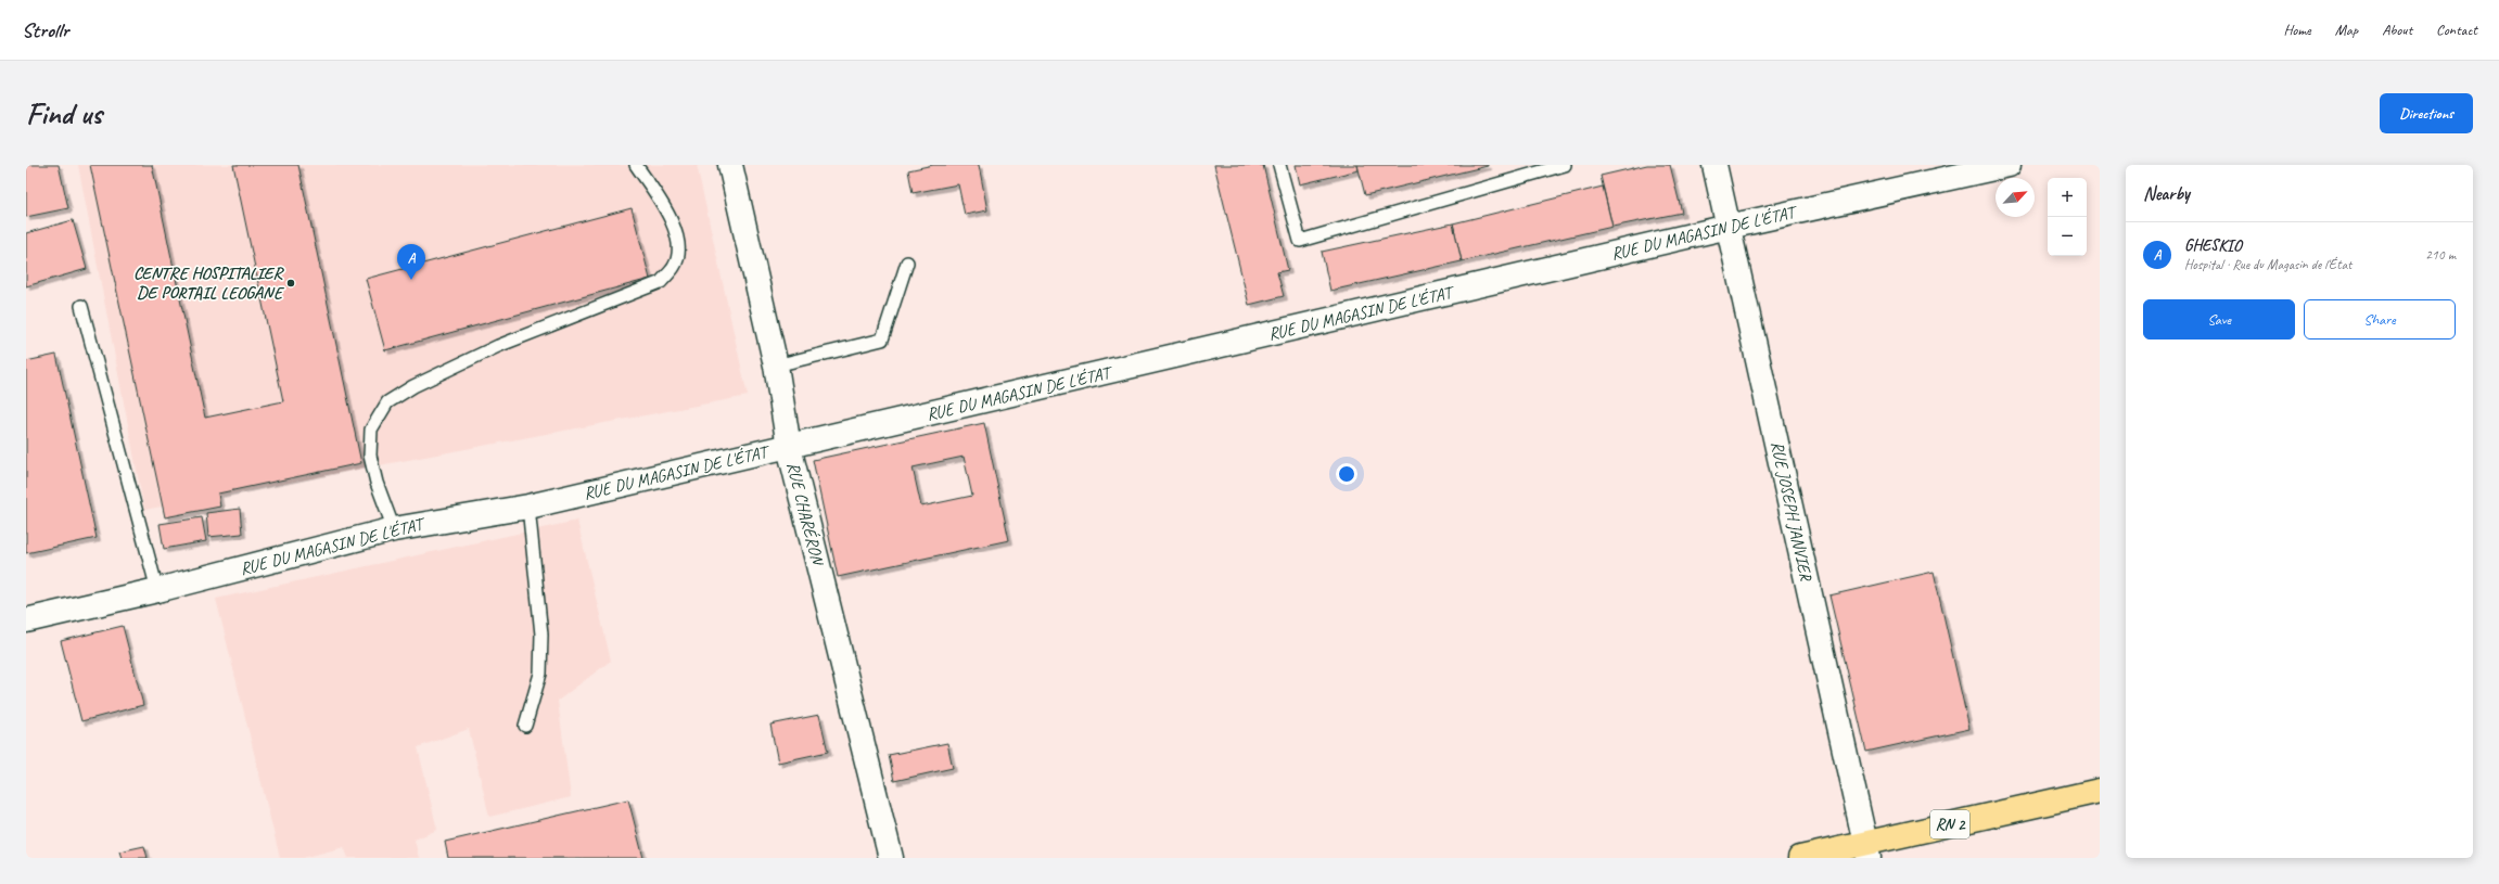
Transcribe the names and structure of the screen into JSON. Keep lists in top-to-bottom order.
{
  "streets": {
    "main road": ["RN 2"],
    "street": ["RUE DU MAGASIN DE L'ÉTAT", "RUE JOSEPH JANVIER", "RUE CHARÉRON"]
  },
  "crossings": [
    ["RUE DU MAGASIN DE L'ÉTAT", "RUE JOSEPH JANVIER"],
    ["RUE DU MAGASIN DE L'ÉTAT", "RUE CHARÉRON"],
    ["RUE JOSEPH JANVIER", "RN 2"]
  ],
  "places": ["CENTRE HOSPITALIER DE PORTAIL LEOGANE"],
  "north": "top right",
  "page": {
    "header": "Strollr",
    "nav": [
      "Home",
      "Map",
      "About",
      "Contact"
    ],
    "buttons": [
      "Directions",
      ["Save", "Share"]
    ],
    "title": "Find us",
    "heading": "Nearby",
    "map_buttons": ["+", "−"],
    "list": [
      {
        "mark": "A",
        "name": "GHESKIO",
        "note": "Hospital · Rue du Magasin de l'État",
        "value": "210 m"
      }
    ],
    "pins": "A"
  }
}
